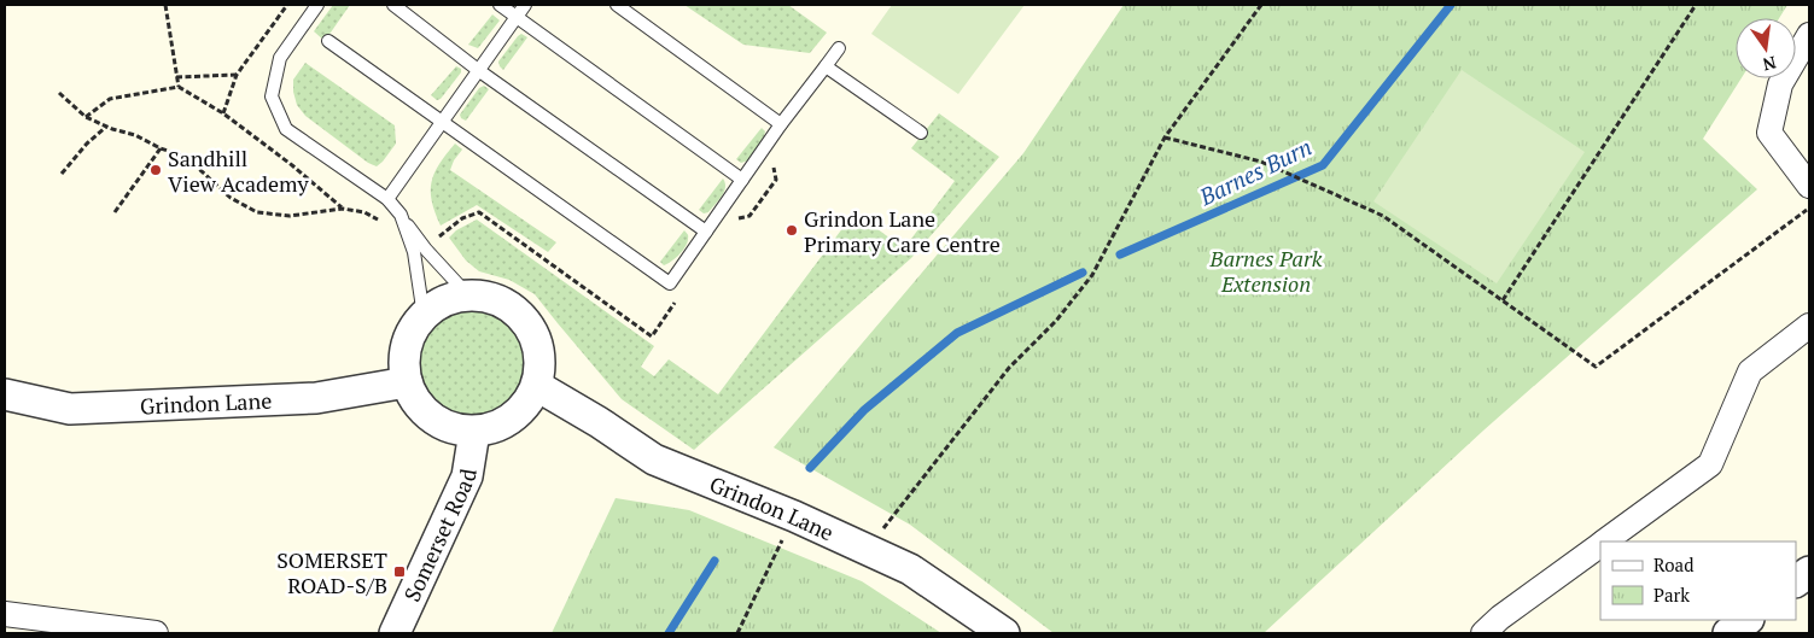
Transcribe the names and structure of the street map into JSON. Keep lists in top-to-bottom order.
{
  "streets": {
    "street": ["Grindon Lane", "Somerset Road"]
  },
  "crossings": [
    ["Grindon Lane", "Somerset Road"]
  ],
  "water": ["Barnes Burn"],
  "parks": ["Barnes Park Extension"],
  "places": {
    "other": ["Sandhill View Academy", "Grindon Lane Primary Care Centre"],
    "transit": ["SOMERSET ROAD-S/B"]
  },
  "legend": ["Road", "Park"],
  "north": "bottom"
}
